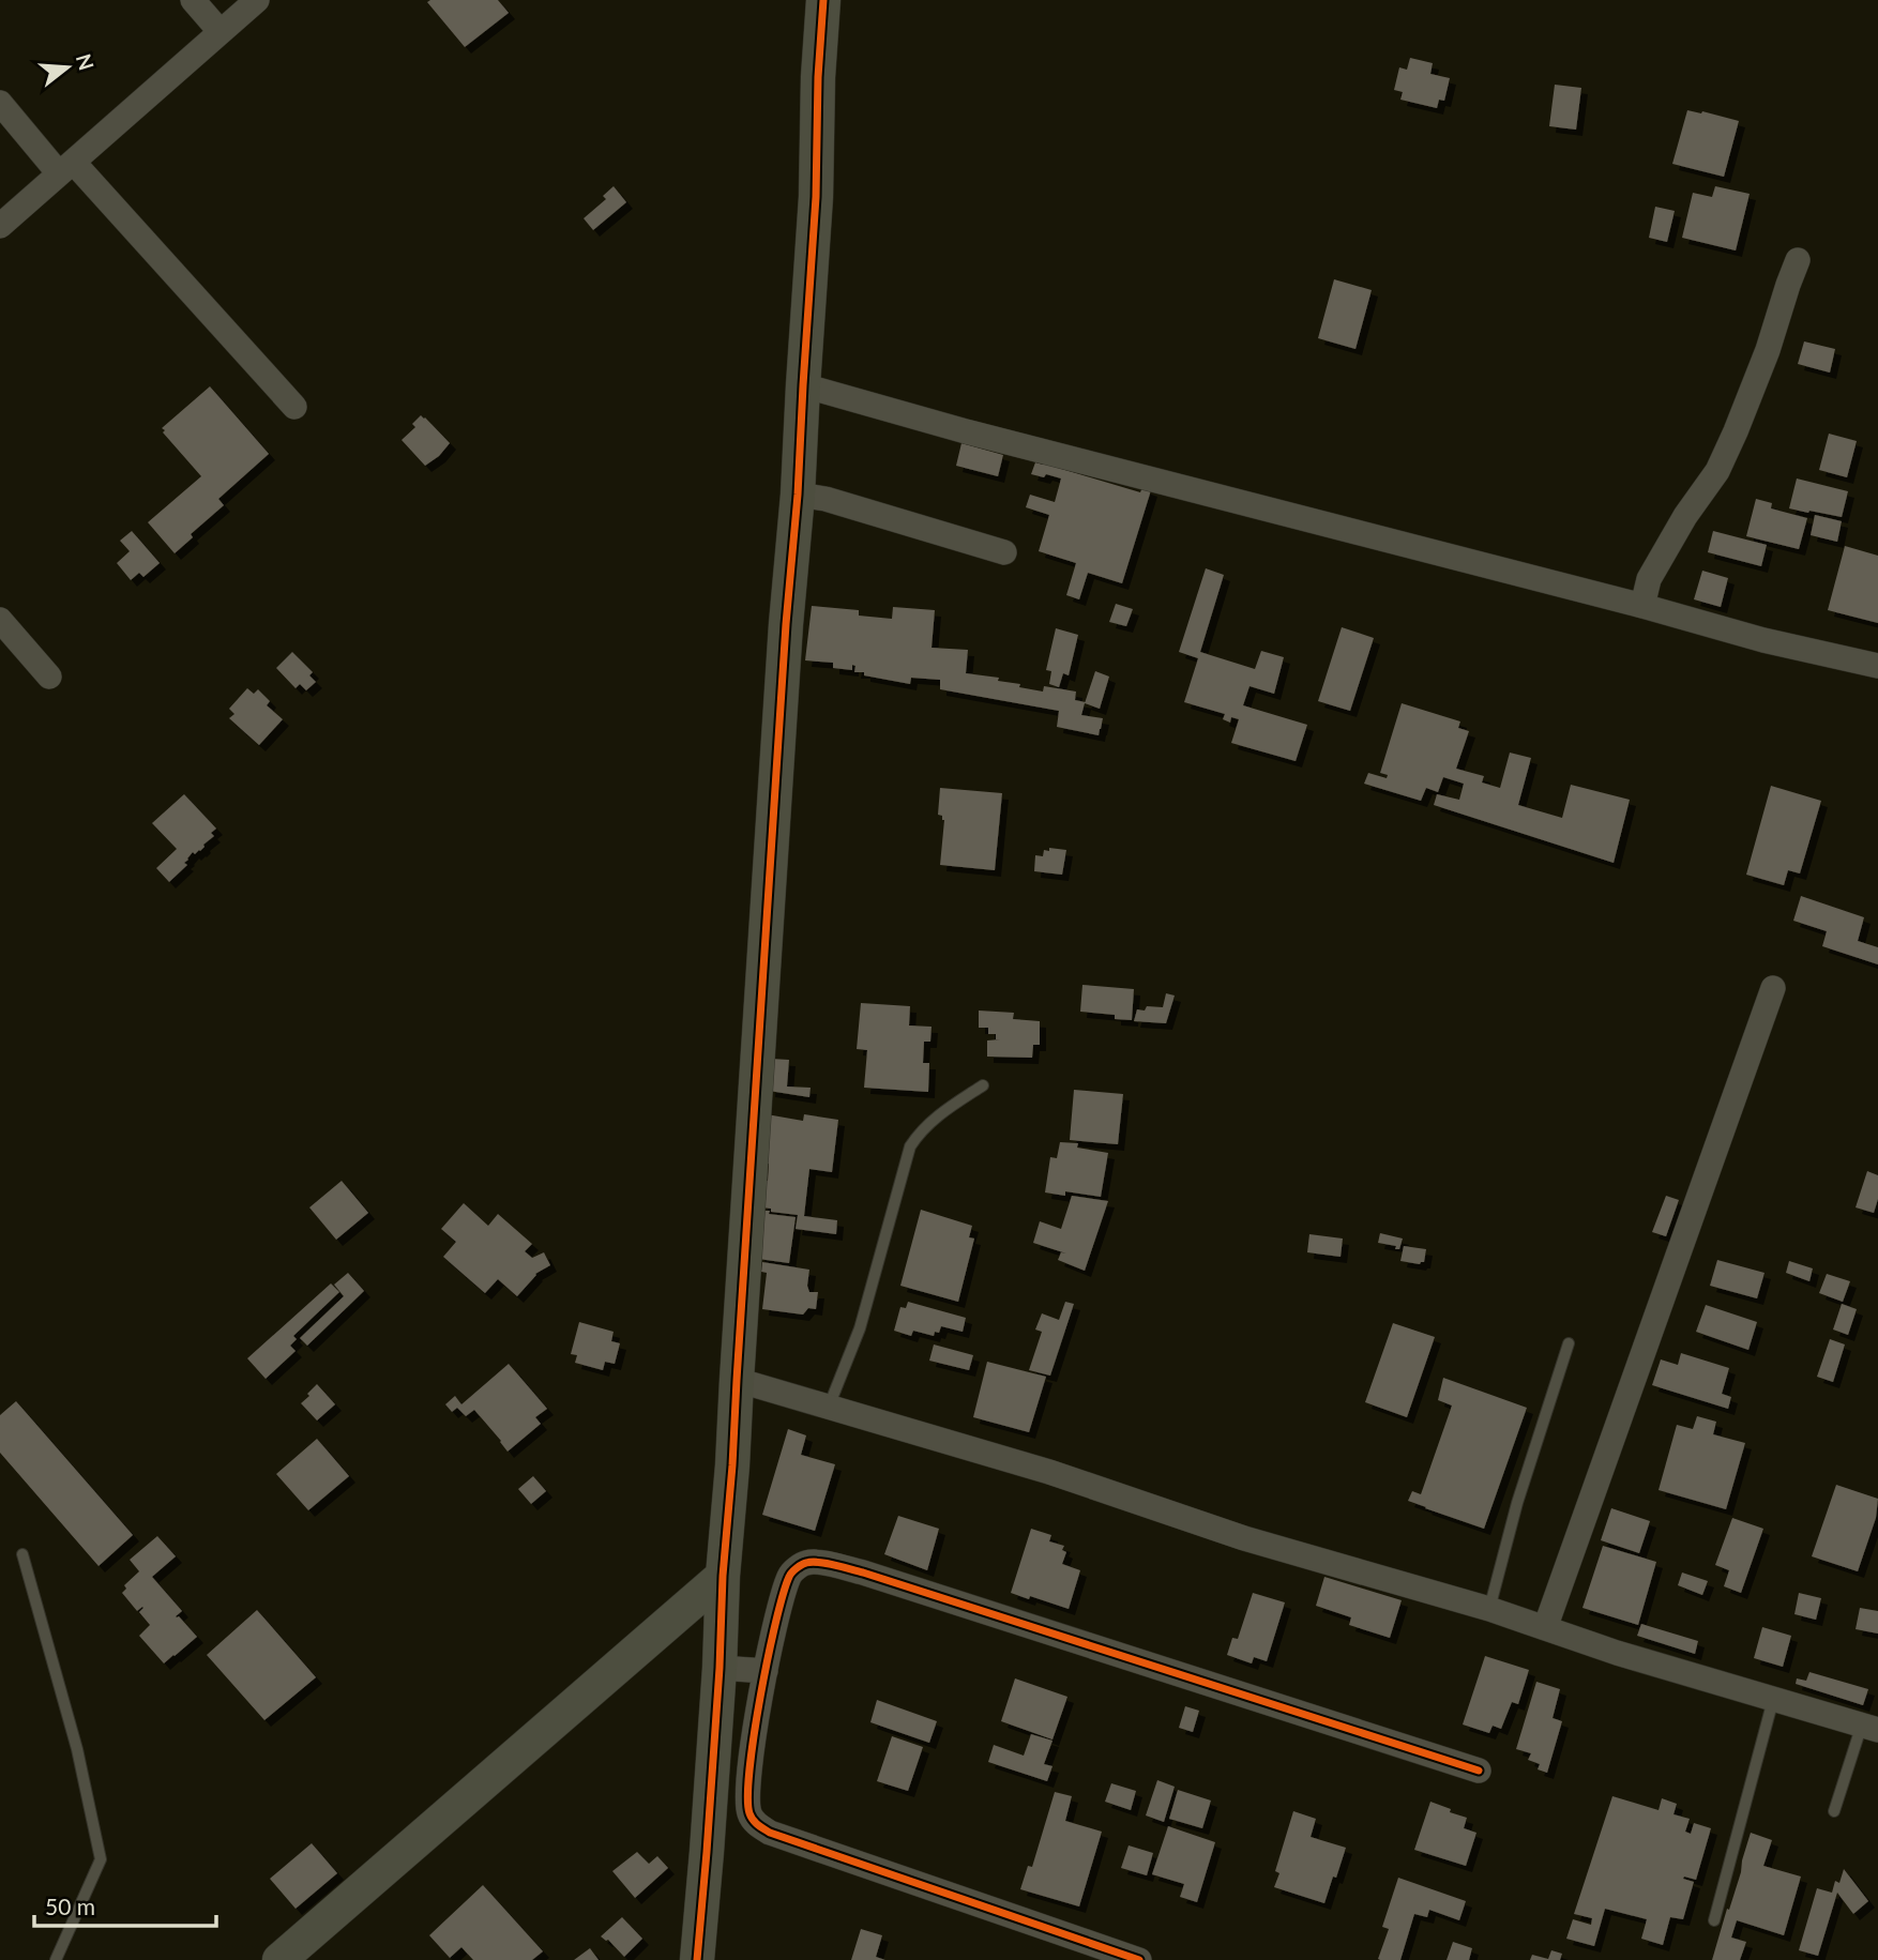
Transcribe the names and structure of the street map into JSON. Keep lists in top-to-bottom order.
{
  "scale_bar": "50 m",
  "north": "right"
}
